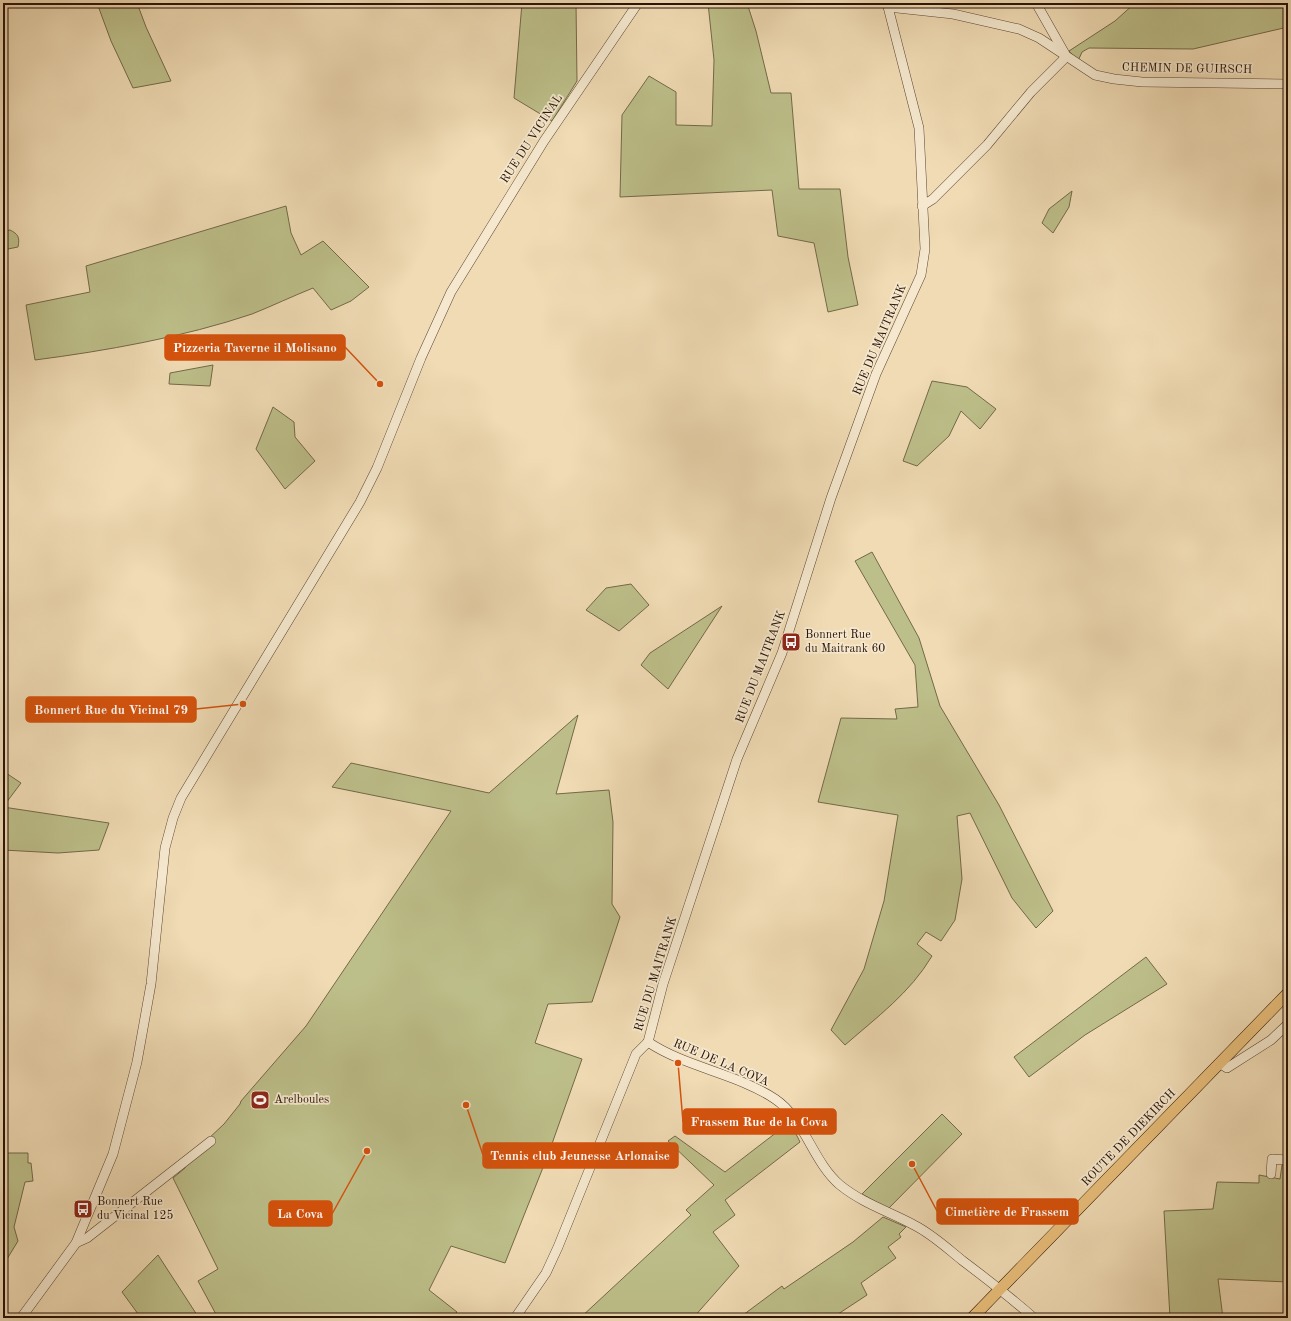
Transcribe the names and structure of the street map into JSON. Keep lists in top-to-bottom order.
{
  "streets": {
    "main road": ["ROUTE DE DIEKIRCH"],
    "street": [
      "CHEMIN DE GUIRSCH",
      "RUE DU VICINAL",
      "RUE DU MAITRANK",
      "RUE DE LA COVA"
    ]
  },
  "crossings": [
    ["CHEMIN DE GUIRSCH", "RUE DU MAITRANK"],
    ["RUE DU MAITRANK", "RUE DE LA COVA"],
    ["RUE DE LA COVA", "ROUTE DE DIEKIRCH"]
  ],
  "places": {
    "other": [
      "Pizzeria Taverne il Molisano",
      "Bonnert Rue du Vicinal 79",
      "Frassem Rue de la Cova",
      "Tennis club Jeunesse Arlonaise",
      "La Cova",
      "Cimetière de Frassem"
    ],
    "bus stop": ["Bonnert Rue du Maitrank 60", "Bonnert Rue du Vicinal 125"],
    "sports": ["Arelboules"]
  }
}
